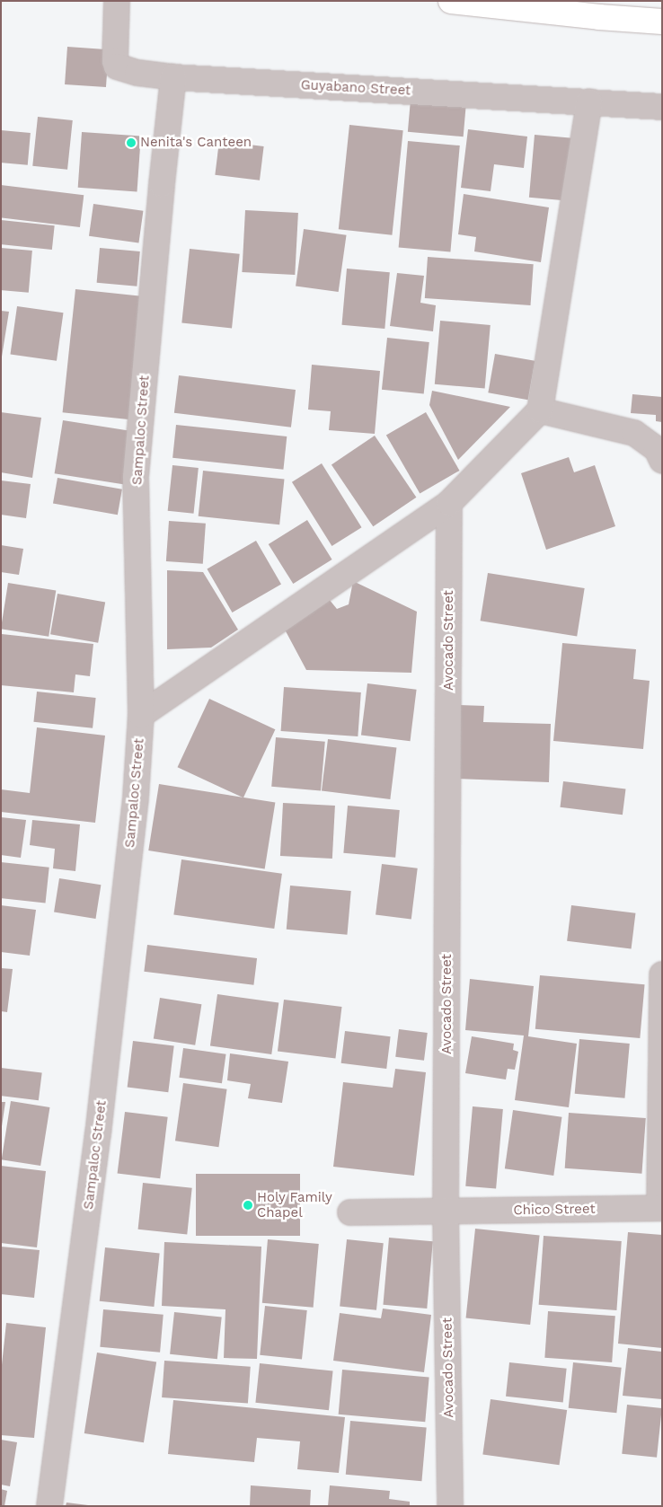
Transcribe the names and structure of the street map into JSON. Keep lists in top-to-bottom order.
{
  "streets": {
    "street": [
      "Guyabano Street",
      "Sampaloc Street",
      "Avocado Street",
      "Chico Street"
    ]
  },
  "crossings": [
    ["Guyabano Street", "Sampaloc Street"],
    ["Avocado Street", "Chico Street"]
  ],
  "places": ["Nenita's Canteen", "Holy Family Chapel"]
}
